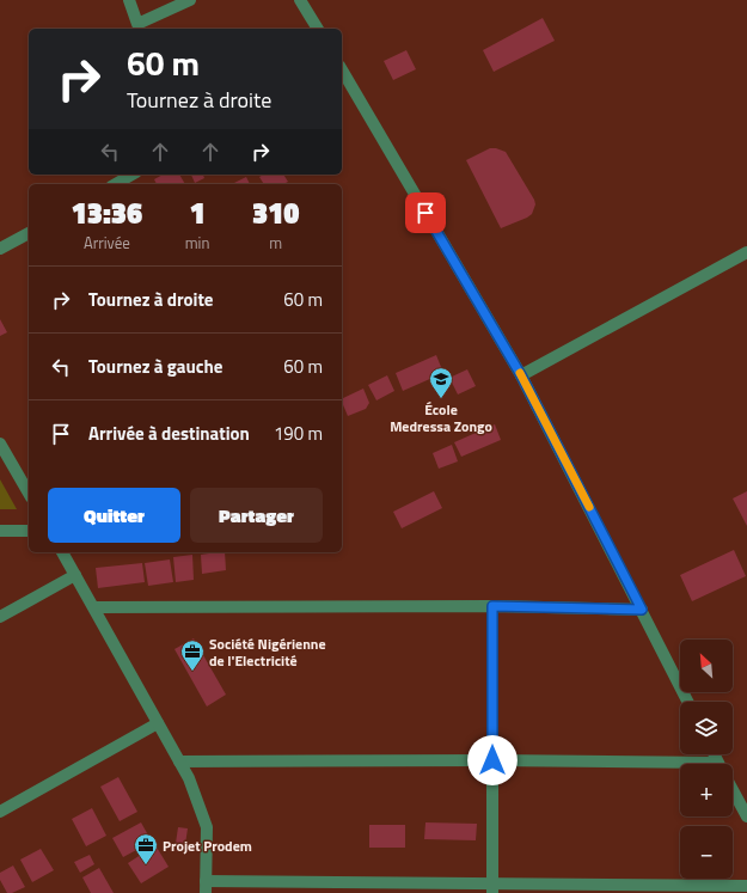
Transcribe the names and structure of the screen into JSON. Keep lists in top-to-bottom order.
{
  "places": {
    "school or university": ["École Medressa Zongo"],
    "office": ["Société Nigérienne de l'Electricité", "Projet Prodem"]
  },
  "north": "top left",
  "page": {
    "turn": ["60 m", "Tournez à droite"],
    "eta": [
      "13:36",
      "Arrivée",
      "1",
      "min",
      "310",
      "m"
    ],
    "list": [
      {
        "name": "Tournez à droite",
        "value": "60 m"
      },
      {
        "name": "Tournez à gauche",
        "value": "60 m"
      },
      {
        "name": "Arrivée à destination",
        "value": "190 m"
      }
    ],
    "buttons": ["Quitter", "Partager"],
    "map_buttons": ["+", "−"]
  }
}
